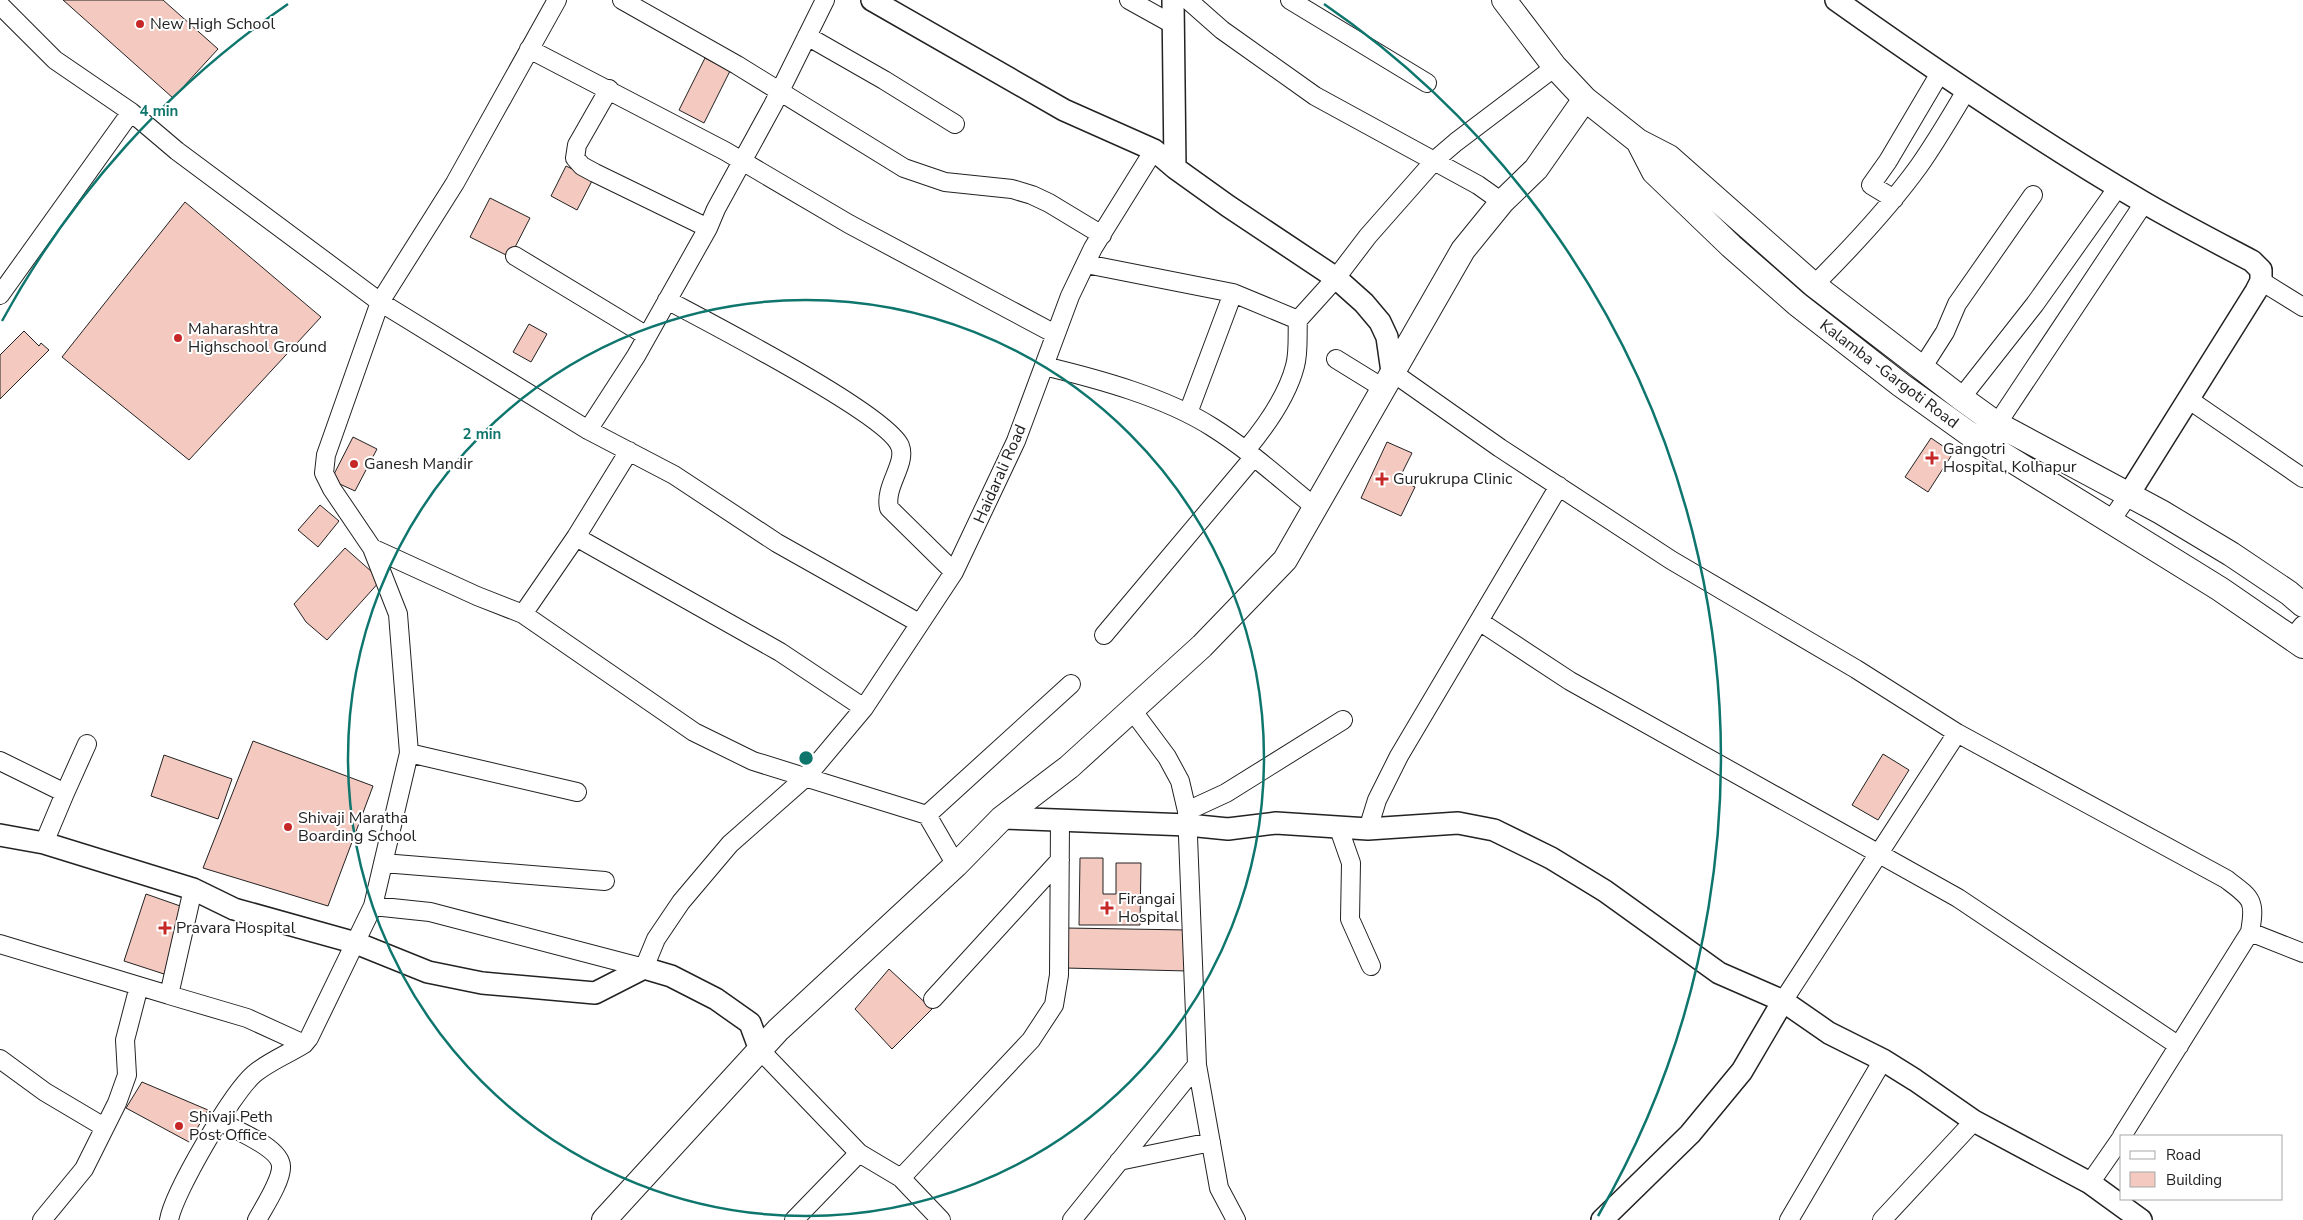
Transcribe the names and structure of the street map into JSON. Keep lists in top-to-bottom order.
{
  "streets": {
    "main road": ["Kalamba -Gargoti Road"],
    "street": ["Haidarali Road"]
  },
  "places": {
    "other": [
      "New High School",
      "Maharashtra Highschool Ground",
      "Ganesh Mandir",
      "Shivaji Maratha Boarding School",
      "Shivaji Peth Post Office"
    ],
    "health": [
      "Gangotri Hospital, Kolhapur",
      "Gurukrupa Clinic",
      "Firangai Hospital",
      "Pravara Hospital"
    ]
  },
  "legend": ["Road", "Building"],
  "rings": ["4 min", "2 min"]
}
